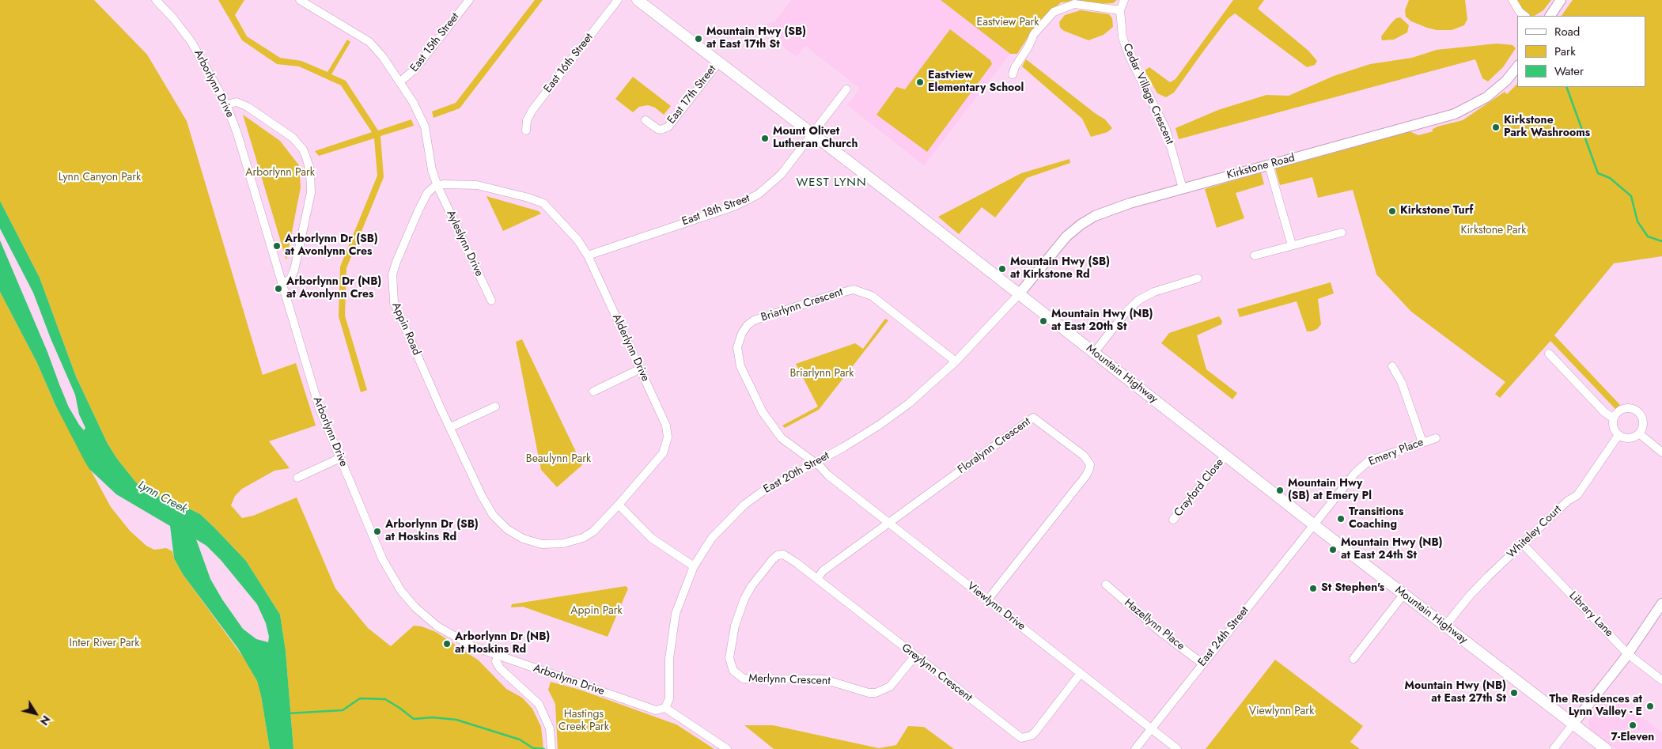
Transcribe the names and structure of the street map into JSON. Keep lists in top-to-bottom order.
{
  "streets": {
    "main road": ["Mountain Highway"],
    "street": [
      "East 15th Street",
      "East 16th Street",
      "Arborlynn Drive",
      "Cedar Village Crescent",
      "East 17th Street",
      "Kirkstone Road",
      "East 18th Street",
      "Ayleslynn Drive",
      "Briarlynn Crescent",
      "Appin Road",
      "Alderlynn Drive",
      "Floralynn Crescent",
      "Emery Place",
      "East 20th Street",
      "Crayford Close",
      "Whiteley Court",
      "Viewlynn Drive",
      "Library Lane",
      "Hazellynn Place",
      "East 24th Street",
      "Greylynn Crescent",
      "Merlynn Crescent"
    ]
  },
  "crossings": [
    ["Arborlynn Drive", "East 20th Street"],
    ["Cedar Village Crescent", "Kirkstone Road"],
    ["East 17th Street", "Mountain Highway"],
    ["Kirkstone Road", "Mountain Highway"],
    ["Kirkstone Road", "East 20th Street"],
    ["East 18th Street", "Alderlynn Drive"],
    ["East 18th Street", "Mountain Highway"],
    ["Ayleslynn Drive", "Appin Road"],
    ["Ayleslynn Drive", "Alderlynn Drive"],
    ["Briarlynn Crescent", "East 20th Street"],
    ["Briarlynn Crescent", "Viewlynn Drive"],
    ["Appin Road", "Alderlynn Drive"],
    ["Mountain Highway", "Emery Place"],
    ["Mountain Highway", "East 20th Street"],
    ["Mountain Highway", "Crayford Close"],
    ["Mountain Highway", "Whiteley Court"],
    ["Mountain Highway", "East 24th Street"],
    ["Floralynn Crescent", "Viewlynn Drive"],
    ["Floralynn Crescent", "Greylynn Crescent"],
    ["Emery Place", "East 24th Street"],
    ["East 20th Street", "Viewlynn Drive"],
    ["Whiteley Court", "Library Lane"],
    ["Viewlynn Drive", "East 24th Street"],
    ["Viewlynn Drive", "Greylynn Crescent"],
    ["Hazellynn Place", "East 24th Street"],
    ["Greylynn Crescent", "Merlynn Crescent"]
  ],
  "districts": ["WEST LYNN"],
  "water": ["Lynn Creek"],
  "parks": [
    "Eastview Park",
    "Arborlynn Park",
    "Lynn Canyon Park",
    "Kirkstone Park",
    "Briarlynn Park",
    "Beaulynn Park",
    "Appin Park",
    "Inter River Park",
    "Viewlynn Park",
    "Hastings Creek Park"
  ],
  "places": [
    "Mountain Hwy (SB) at East 17th St",
    "Eastview Elementary School",
    "Kirkstone Park Washrooms",
    "Mount Olivet Lutheran Church",
    "Kirkstone Turf",
    "Arborlynn Dr (SB) at Avonlynn Cres",
    "Mountain Hwy (SB) at Kirkstone Rd",
    "Arborlynn Dr (NB) at Avonlynn Cres",
    "Mountain Hwy (NB) at East 20th St",
    "Mountain Hwy (SB) at Emery Pl",
    "Transitions Coaching",
    "Arborlynn Dr (SB) at Hoskins Rd",
    "Mountain Hwy (NB) at East 24th St",
    "St Stephen's",
    "Arborlynn Dr (NB) at Hoskins Rd",
    "Mountain Hwy (NB) at East 27th St",
    "The Residences at Lynn Valley - E",
    "7-Eleven"
  ],
  "legend": ["Road", "Park", "Water"],
  "north": "bottom right"
}
